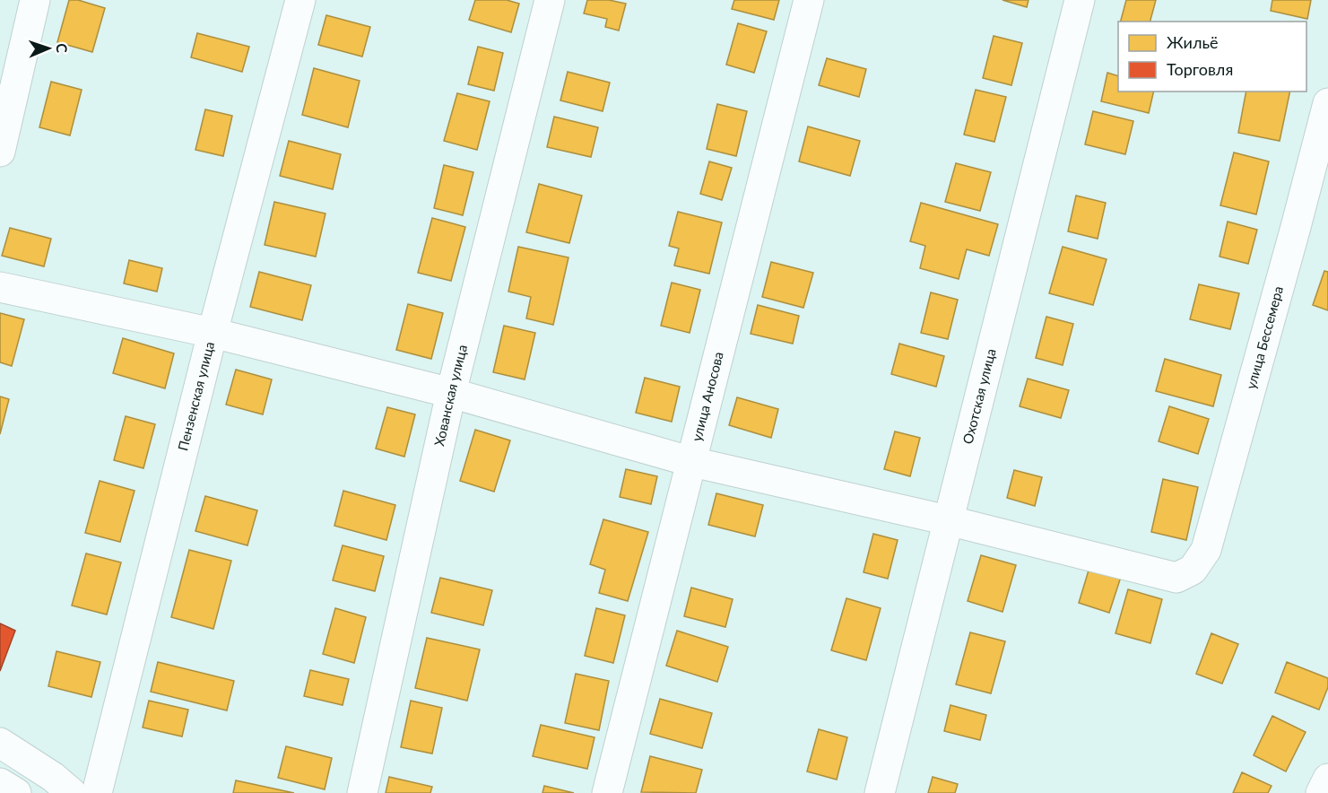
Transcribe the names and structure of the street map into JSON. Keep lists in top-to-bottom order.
{
  "streets": {
    "street": [
      "улица Бессемера",
      "Хованская улица",
      "Пензенская улица",
      "улица Аносова",
      "Охотская улица"
    ]
  },
  "crossings": [
    ["улица Бессемера", "Охотская улица"]
  ],
  "legend": ["Жильё", "Торговля"],
  "north": "right"
}
